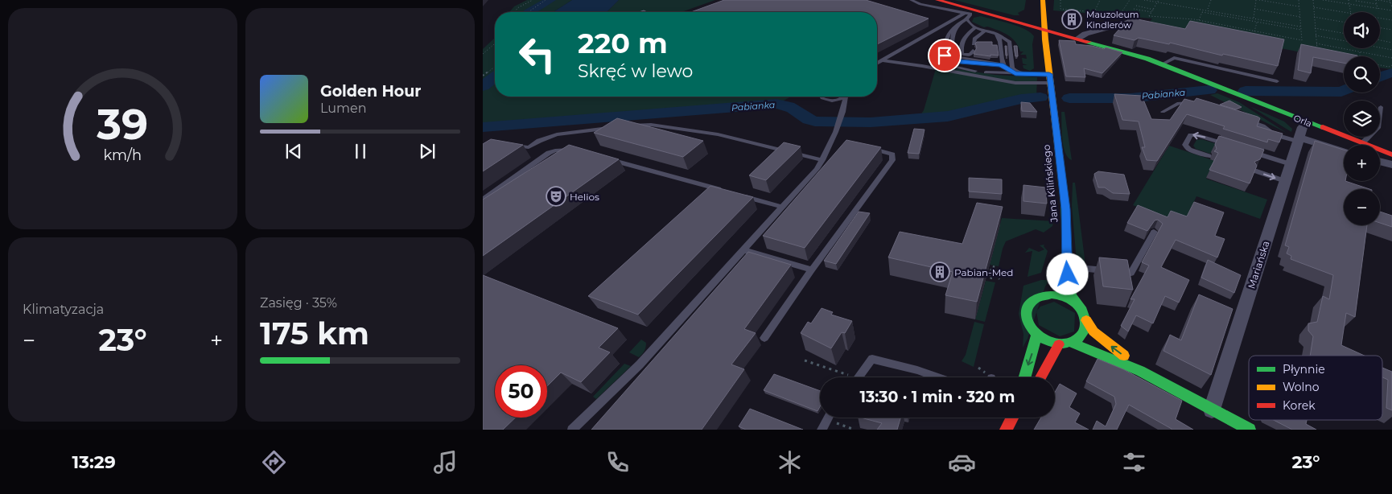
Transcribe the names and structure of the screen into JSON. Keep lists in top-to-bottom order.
{
  "streets": {
    "street": ["Orla", "Jana Kilińskiego", "Mariańska"]
  },
  "crossings": [
    ["Orla", "Mariańska"]
  ],
  "water": ["Pabianka"],
  "places": {
    "building": ["Mauzoleum Kindlerów", "Pabian-Med"],
    "theatre": ["Helios"]
  },
  "legend": ["Płynnie", "Wolno", "Korek"],
  "page": {
    "map_buttons": ["+", "−"],
    "turn": ["220 m", "Skręć w lewo"],
    "song": ["Golden Hour", "Lumen"],
    "tile": [
      "Klimatyzacja",
      ["Zasięg · 35%", "175 km"]
    ],
    "heat": ["−", "23°", "+"],
    "limit": "50",
    "trip": "13:30 · 1 min · 320 m",
    "tabs": ["13:29", "23°"],
    "gauge": ["39", "km/h"]
  }
}
